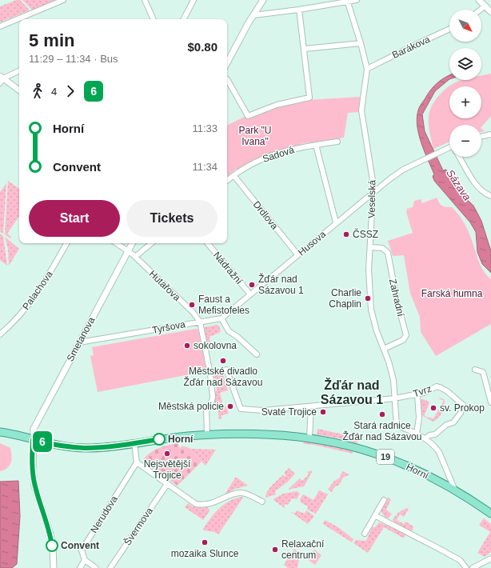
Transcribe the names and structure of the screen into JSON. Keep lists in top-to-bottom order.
{
  "streets": {
    "main road": ["19", "Horní"],
    "street": [
      "Barákova",
      "Sadová",
      "Veselská",
      "Drdlova",
      "Husova",
      "Nádražní",
      "Hutařova",
      "Palachova",
      "Zahradní",
      "Tyršova",
      "Smetanova",
      "Tvrz",
      "Nerudova",
      "Švermova"
    ]
  },
  "crossings": [
    ["Barákova", "Veselská"],
    ["Sadová", "Drdlova"],
    ["Veselská", "Husova"],
    ["Veselská", "Zahradní"],
    ["Veselská", "Tvrz"],
    ["Drdlova", "Husova"],
    ["Husova", "Nádražní"],
    ["Hutařova", "Tyršova"],
    ["Hutařova", "Smetanova"],
    ["Tyršova", "Smetanova"],
    ["Smetanova", "19"],
    ["Smetanova", "Horní"],
    ["19", "Horní"]
  ],
  "districts": ["Žďár nad Sázavou 1"],
  "water": ["Sázava"],
  "parks": ["Park \"U Ivana\"", "Farská humna"],
  "places": [
    "ČSSZ",
    "Žďár nad Sázavou 1",
    "Charlie Chaplin",
    "Faust a Mefistofeles",
    "sokolovna",
    "Městské divadlo Žďár nad Sázavou",
    "Městská policie",
    "sv. Prokop",
    "Svaté Trojice",
    "Stará radnice Žďár nad Sázavou",
    "Horní",
    "Nejsvětější Trojice",
    "mozaika Slunce",
    "Convent",
    "Relaxační centrum"
  ],
  "lines": ["bus line 6"],
  "north": "bottom right",
  "page": {
    "on_map": "6",
    "map_buttons": ["+", "−"],
    "heading": ["5 min", "11:29 – 11:34 · Bus", "$0.80"],
    "legs": ["4", "6"],
    "list": [
      {
        "name": "Horní",
        "value": "11:33"
      },
      {
        "name": "Convent",
        "value": "11:34"
      }
    ],
    "buttons": ["Start", "Tickets"]
  }
}
